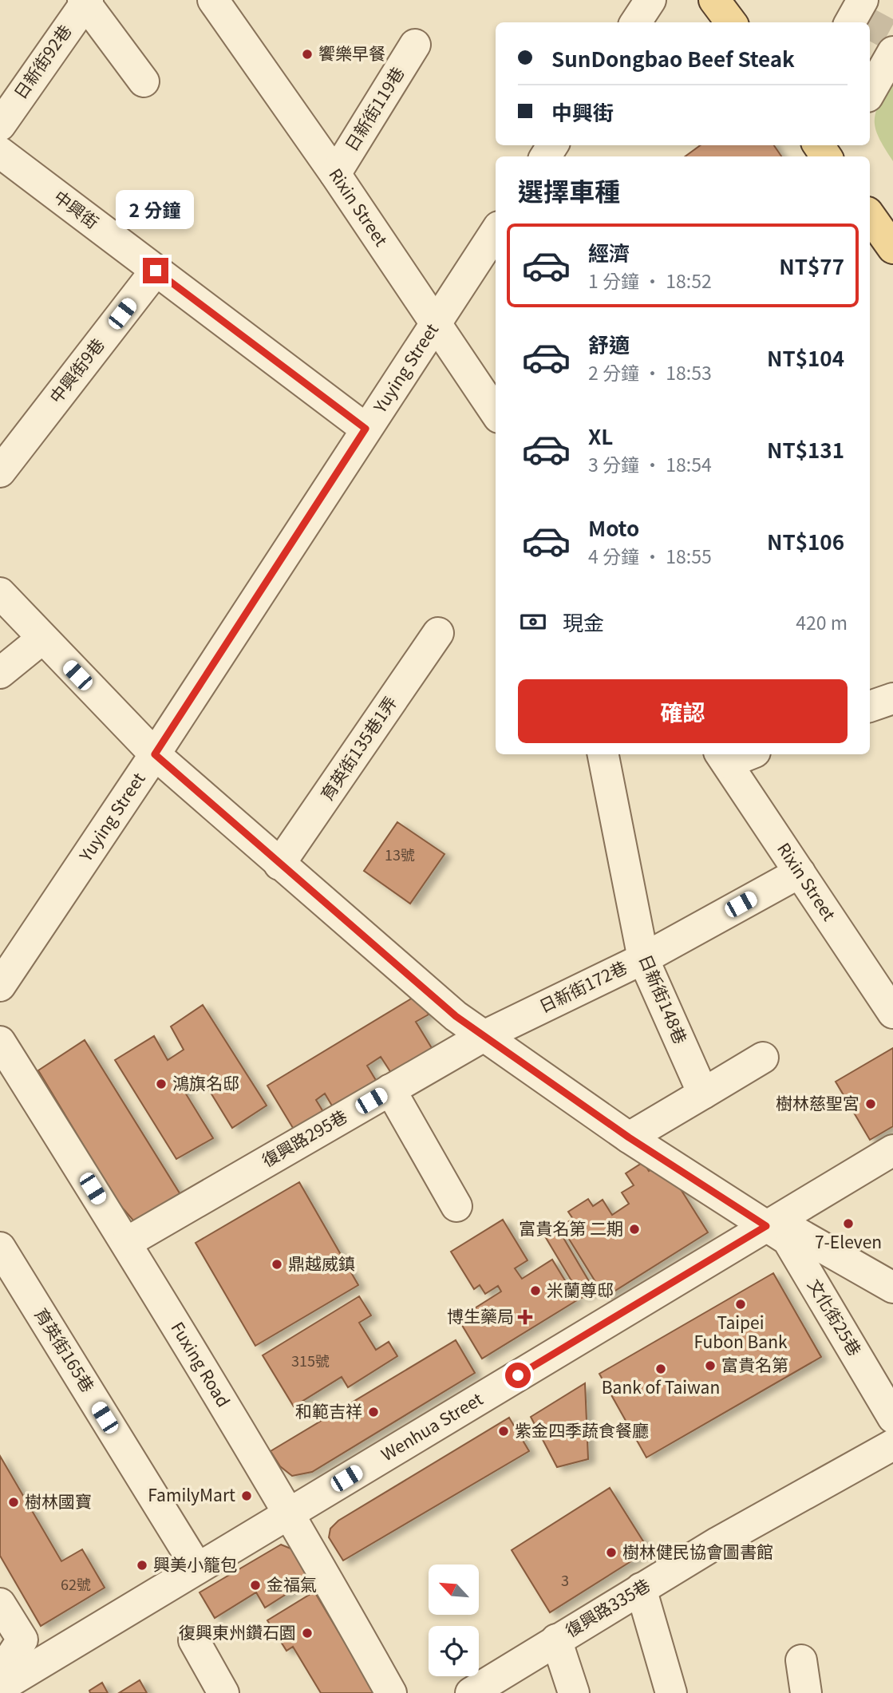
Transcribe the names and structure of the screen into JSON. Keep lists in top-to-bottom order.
{
  "streets": {
    "street": [
      "日新街92巷",
      "日新街119巷",
      "Rixin Street",
      "中興街",
      "Yuying Street",
      "中興街9巷",
      "育英街135巷1弄",
      "日新街172巷",
      "日新街148巷",
      "復興路295巷",
      "文化街25巷",
      "育英街165巷",
      "Fuxing Road",
      "Wenhua Street",
      "復興路335巷"
    ]
  },
  "crossings": [
    ["日新街119巷", "Rixin Street"],
    ["Rixin Street", "Yuying Street"],
    ["Rixin Street", "日新街172巷"],
    ["中興街", "Yuying Street"],
    ["中興街", "中興街9巷"],
    ["Yuying Street", "文化街25巷"],
    ["育英街135巷1弄", "文化街25巷"],
    ["日新街172巷", "日新街148巷"],
    ["日新街172巷", "復興路295巷"],
    ["日新街172巷", "文化街25巷"],
    ["復興路295巷", "文化街25巷"],
    ["復興路295巷", "Fuxing Road"],
    ["文化街25巷", "Wenhua Street"],
    ["育英街165巷", "Wenhua Street"],
    ["Fuxing Road", "Wenhua Street"]
  ],
  "places": {
    "other": [
      "饗樂早餐",
      "鴻旗名邸",
      "樹林慈聖宮",
      "7-Eleven",
      "富貴名第 二期",
      "鼎越威鎮",
      "米蘭尊邸",
      "Taipei Fubon Bank",
      "富貴名第",
      "Bank of Taiwan",
      "和範吉祥",
      "紫金四季蔬食餐廳",
      "FamilyMart",
      "樹林國寶",
      "樹林健民協會圖書館",
      "興美小籠包",
      "金福氣",
      "復興東州鑽石園"
    ],
    "health": ["博生藥局"]
  },
  "house_numbers": [
    "13號",
    "315號",
    "3",
    "62號"
  ],
  "north": "top left",
  "page": {
    "banner": ["SunDongbao Beef Steak", "中興街"],
    "heading": "選擇車種",
    "bubble": "2 分鐘",
    "list": [
      {
        "name": "經濟",
        "note": "1 分鐘 · 18:52",
        "value": "NT$77"
      },
      {
        "name": "舒適",
        "note": "2 分鐘 · 18:53",
        "value": "NT$104"
      },
      {
        "name": "XL",
        "note": "3 分鐘 · 18:54",
        "value": "NT$131"
      },
      {
        "name": "Moto",
        "note": "4 分鐘 · 18:55",
        "value": "NT$106"
      }
    ],
    "pay": ["現金", "420 m"],
    "buttons": "確認"
  }
}
